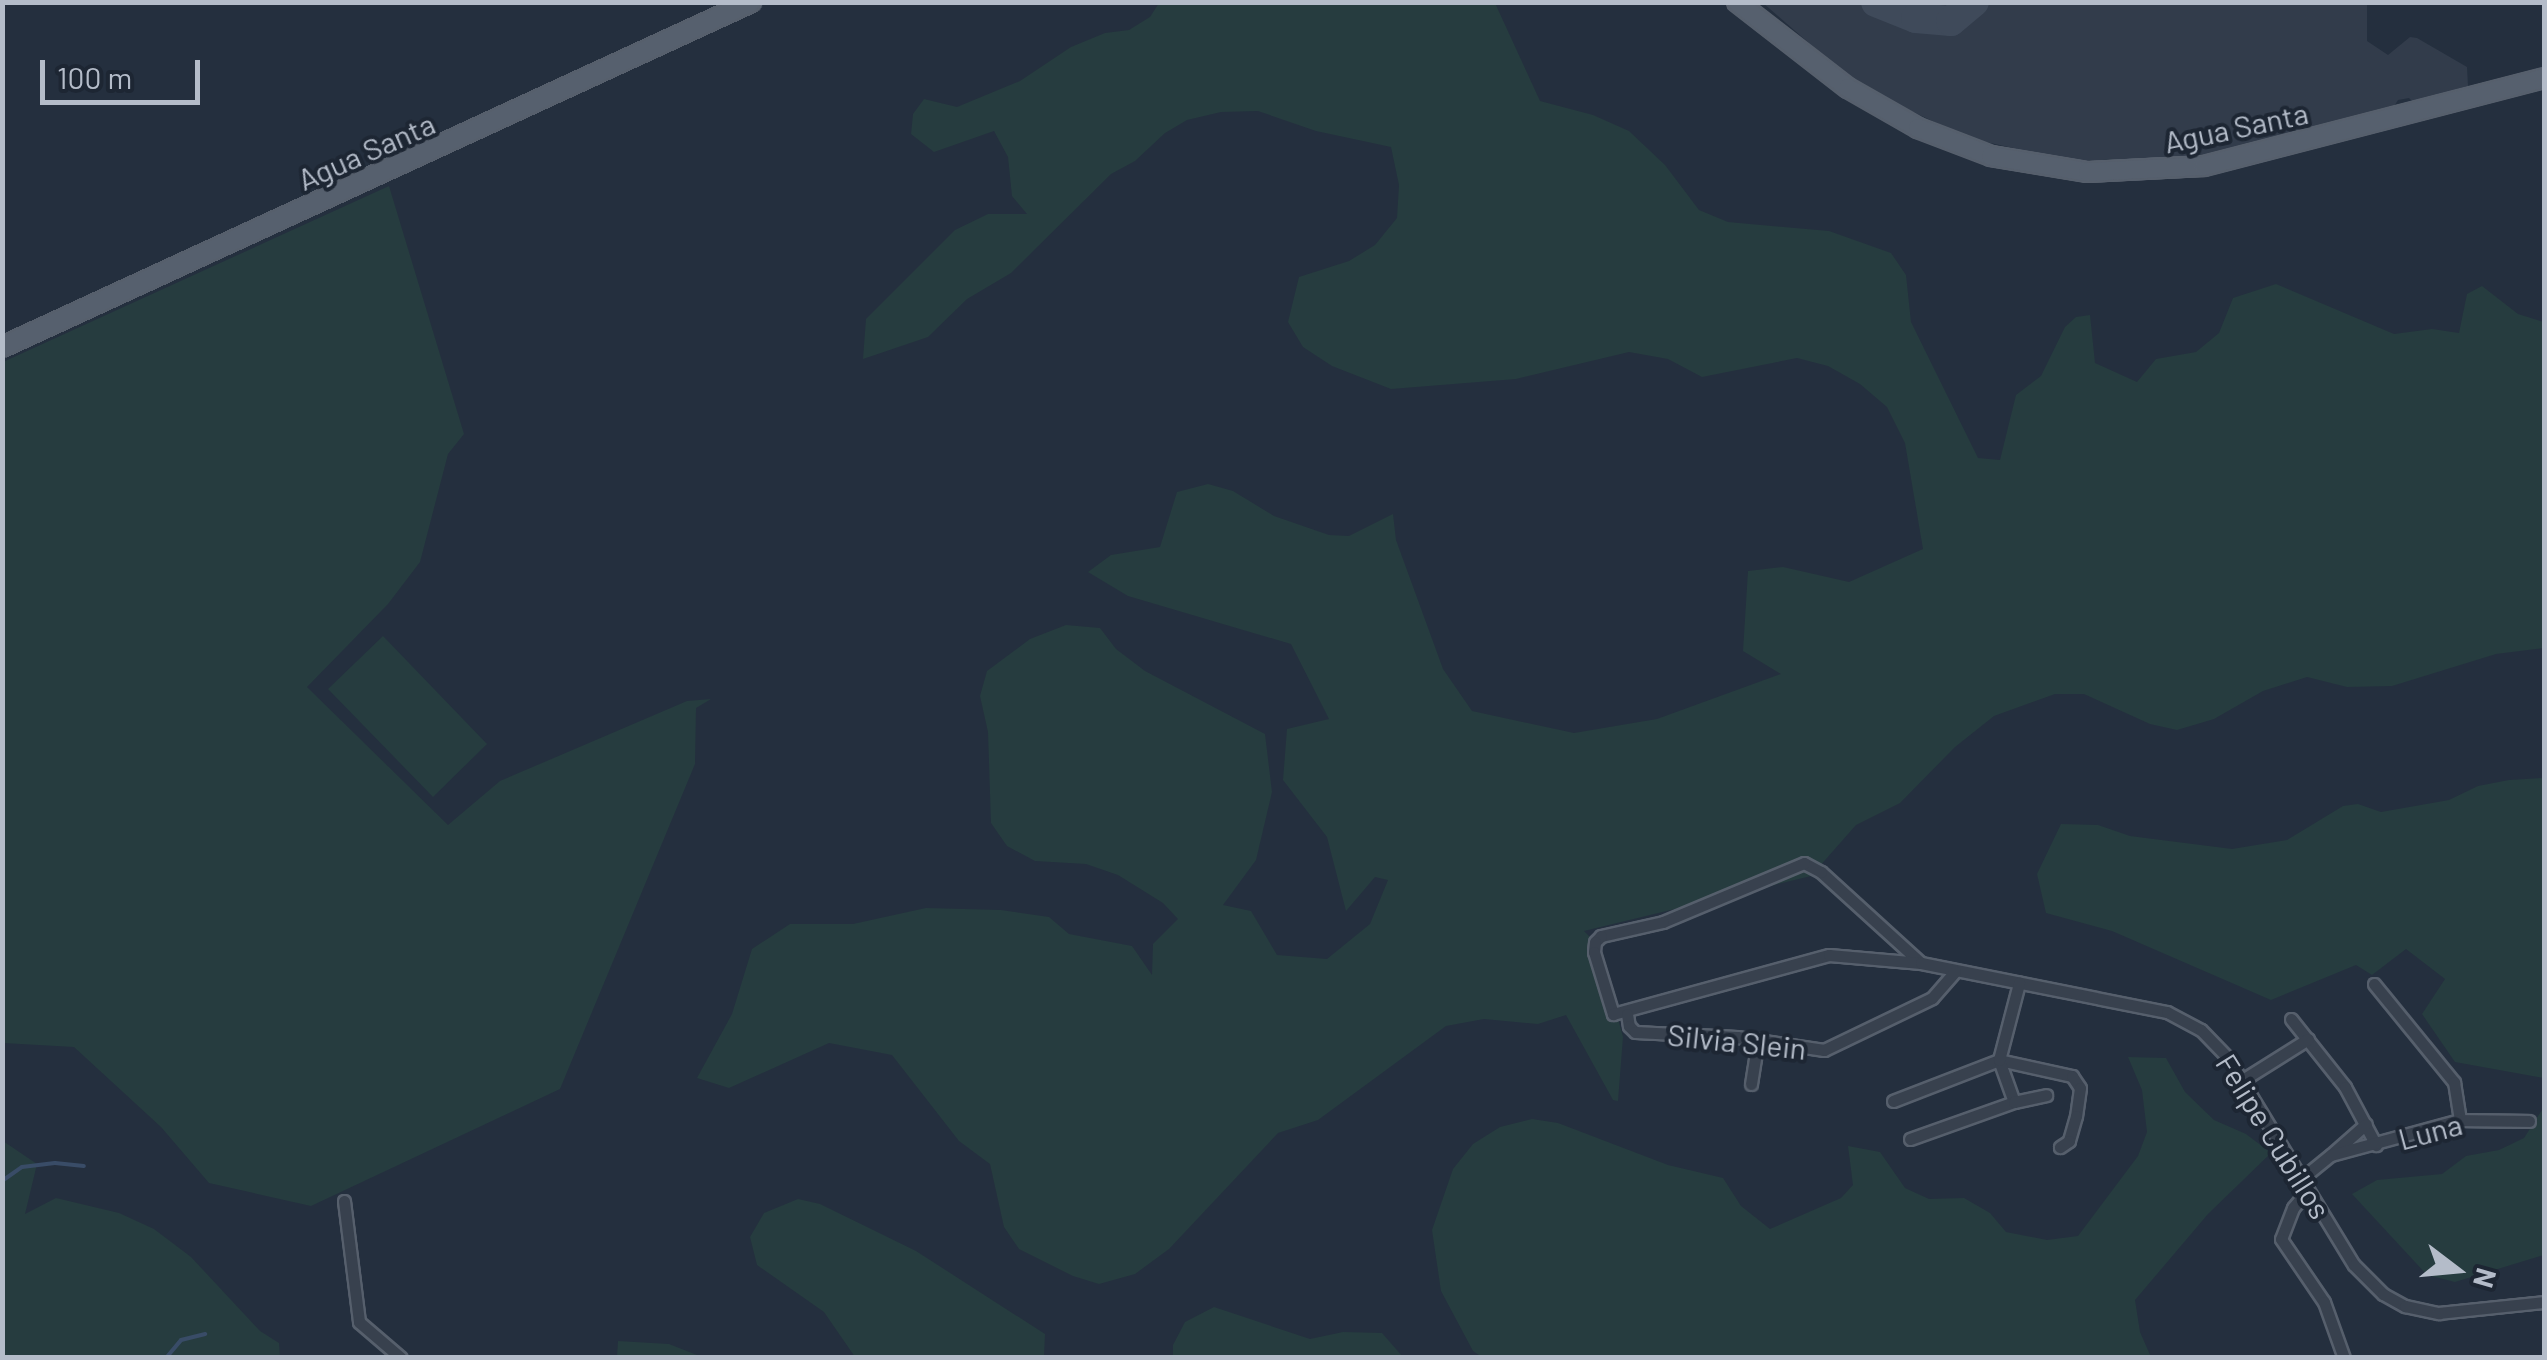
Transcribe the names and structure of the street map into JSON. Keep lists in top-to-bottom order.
{
  "streets": {
    "main road": ["Agua Santa"],
    "street": ["Silvia Slein", "Luna", "Felipe Cubillos"]
  },
  "crossings": [
    ["Silvia Slein", "Felipe Cubillos"],
    ["Luna", "Felipe Cubillos"]
  ],
  "scale_bar": "100 m",
  "north": "right"
}
